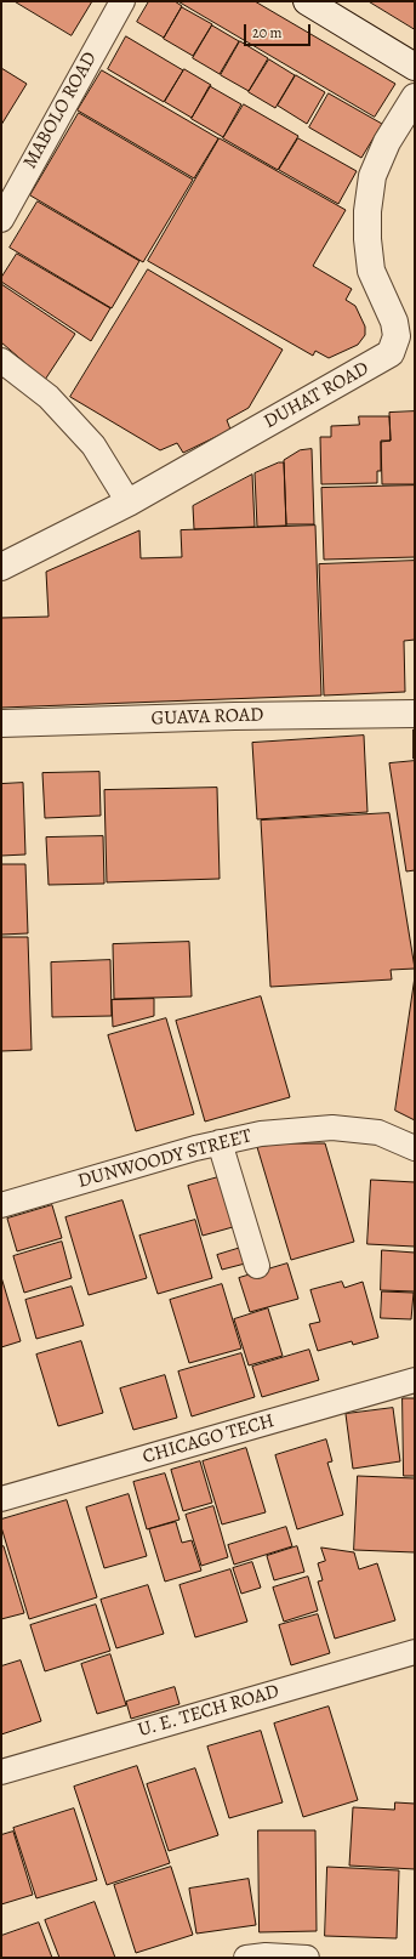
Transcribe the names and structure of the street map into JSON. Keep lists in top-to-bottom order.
{
  "streets": {
    "street": [
      "MABOLO ROAD",
      "DUHAT ROAD",
      "GUAVA ROAD",
      "DUNWOODY STREET",
      "CHICAGO TECH",
      "U. E. TECH ROAD"
    ]
  },
  "scale_bar": "20 m"
}
